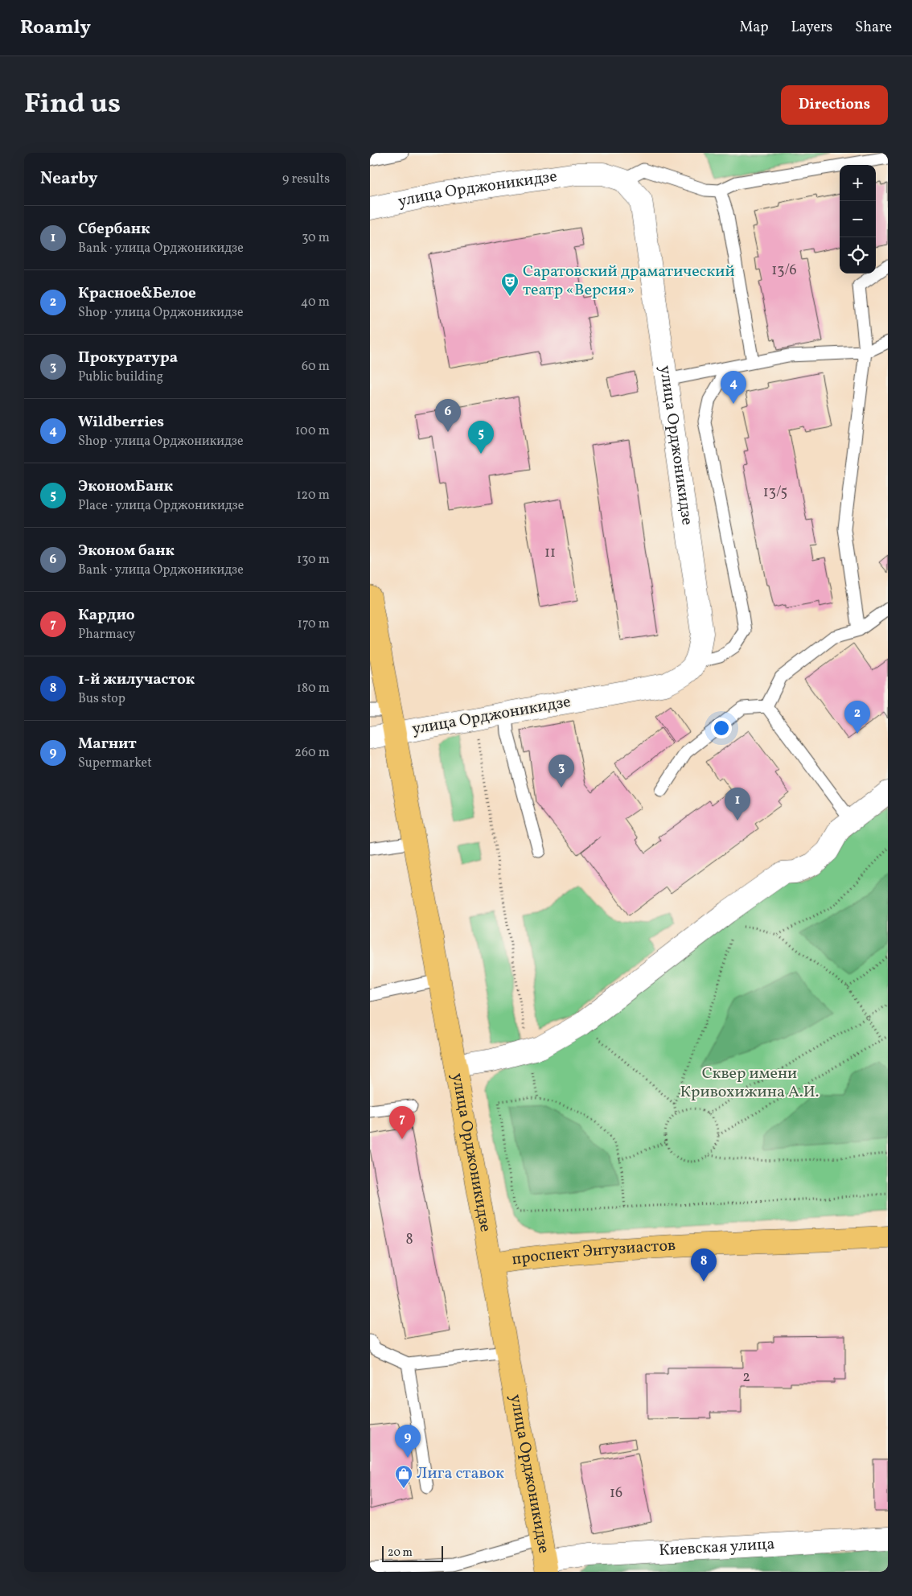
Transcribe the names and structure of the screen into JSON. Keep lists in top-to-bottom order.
{
  "streets": {
    "main road": ["улица Орджоникидзе", "проспект Энтузиастов"],
    "street": ["Киевская улица"]
  },
  "crossings": [
    ["улица Орджоникидзе", "проспект Энтузиастов"],
    ["улица Орджоникидзе", "Киевская улица"]
  ],
  "parks": ["Сквер имени Кривохижина А.И."],
  "places": {
    "theatre": ["Саратовский драматический театр «Версия»"],
    "shop": ["Лига ставок"]
  },
  "house_numbers": [
    "13/6",
    "13/5",
    "11",
    "8",
    "2",
    "16"
  ],
  "scale_bar": "20 m",
  "page": {
    "header": "Roamly",
    "nav": ["Map", "Layers", "Share"],
    "title": "Find us",
    "buttons": "Directions",
    "heading": ["Nearby", "9 results"],
    "map_buttons": ["+", "−"],
    "list": [
      {
        "mark": "1",
        "name": "Сбербанк",
        "note": "Bank · улица Орджоникидзе",
        "value": "30 m"
      },
      {
        "mark": "2",
        "name": "Красное&Белое",
        "note": "Shop · улица Орджоникидзе",
        "value": "40 m"
      },
      {
        "mark": "3",
        "name": "Прокуратура",
        "note": "Public building",
        "value": "60 m"
      },
      {
        "mark": "4",
        "name": "Wildberries",
        "note": "Shop · улица Орджоникидзе",
        "value": "100 m"
      },
      {
        "mark": "5",
        "name": "ЭкономБанк",
        "note": "Place · улица Орджоникидзе",
        "value": "120 m"
      },
      {
        "mark": "6",
        "name": "Эконом банк",
        "note": "Bank · улица Орджоникидзе",
        "value": "130 m"
      },
      {
        "mark": "7",
        "name": "Кардио",
        "note": "Pharmacy",
        "value": "170 m"
      },
      {
        "mark": "8",
        "name": "1-й жилучасток",
        "note": "Bus stop",
        "value": "180 m"
      },
      {
        "mark": "9",
        "name": "Магнит",
        "note": "Supermarket",
        "value": "260 m"
      }
    ],
    "pins": [
      "4",
      "6",
      "5",
      "2",
      "3",
      "1",
      "7",
      "8",
      "9"
    ],
    "scale": "20 m"
  }
}
